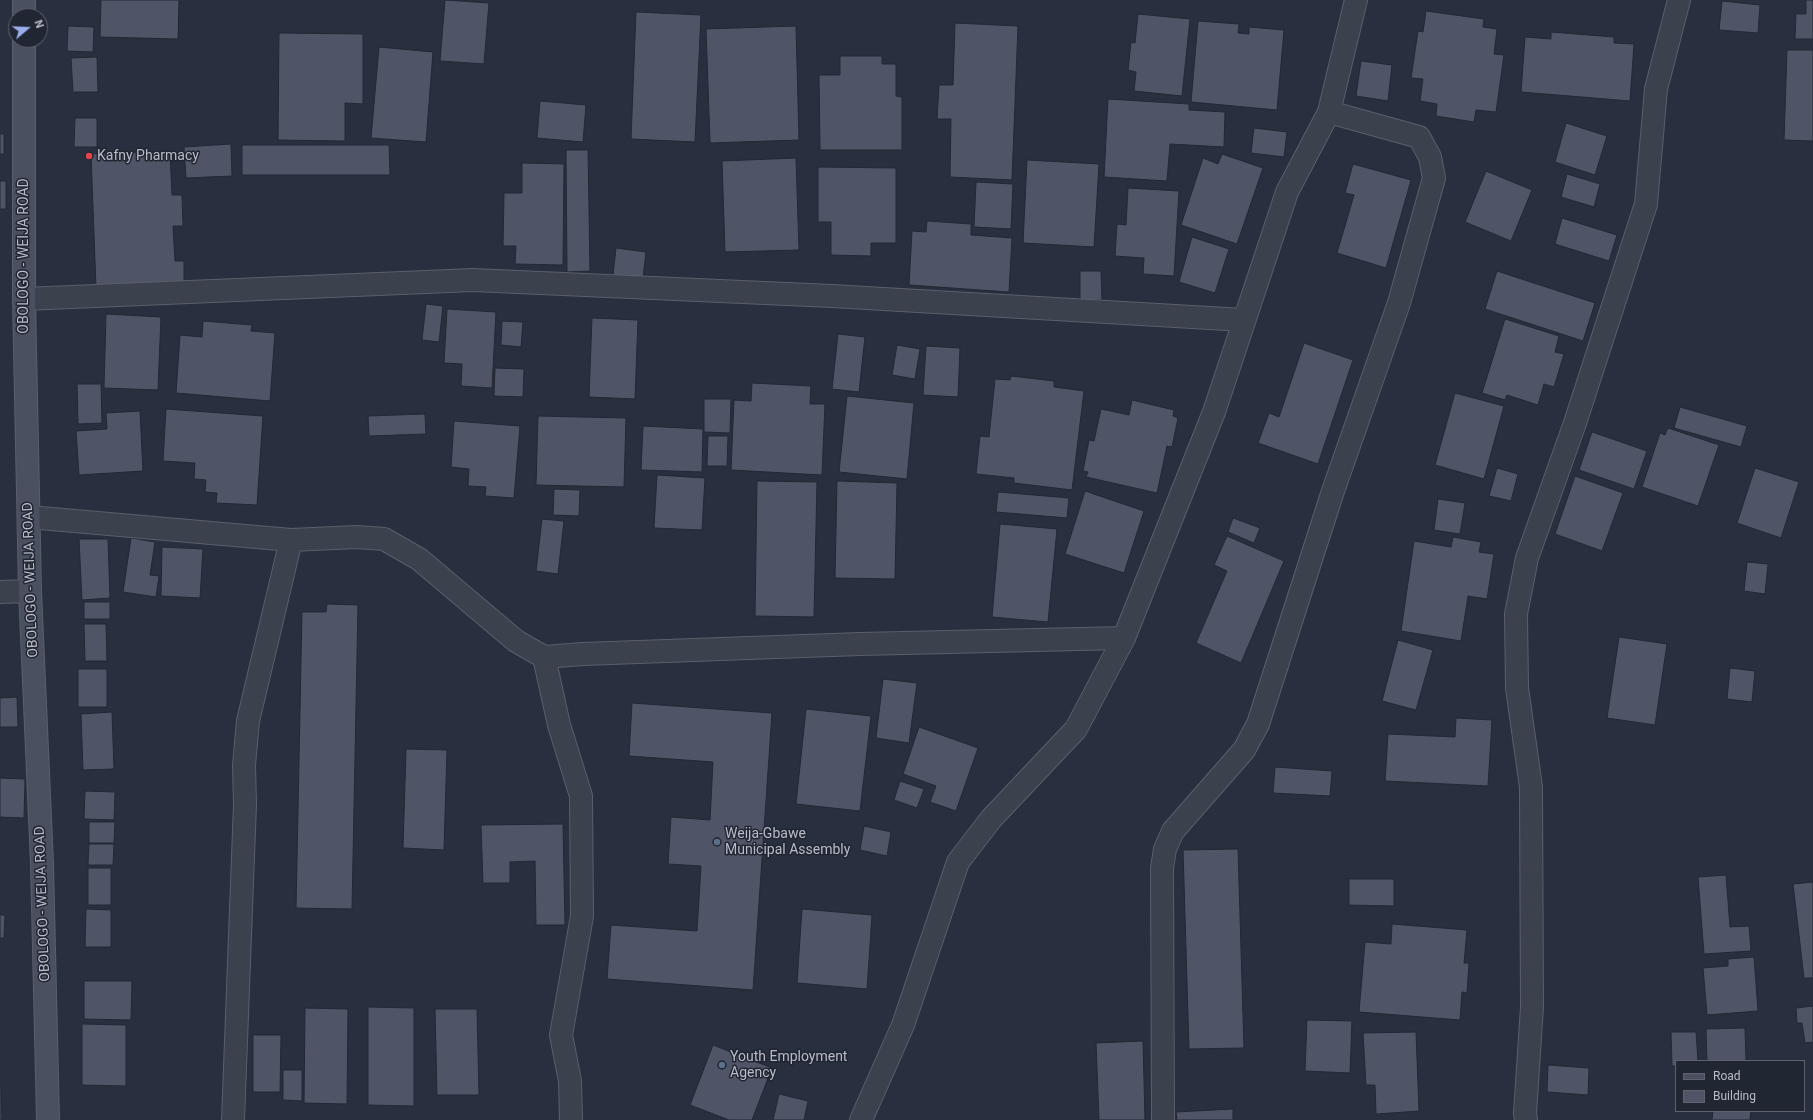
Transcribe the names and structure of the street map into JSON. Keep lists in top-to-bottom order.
{
  "streets": {
    "street": ["OBOLOGO - WEIJA ROAD"]
  },
  "places": ["Kafny Pharmacy", "Weija-Gbawe Municipal Assembly", "Youth Employment Agency"],
  "legend": ["Road", "Building"],
  "north": "right"
}
